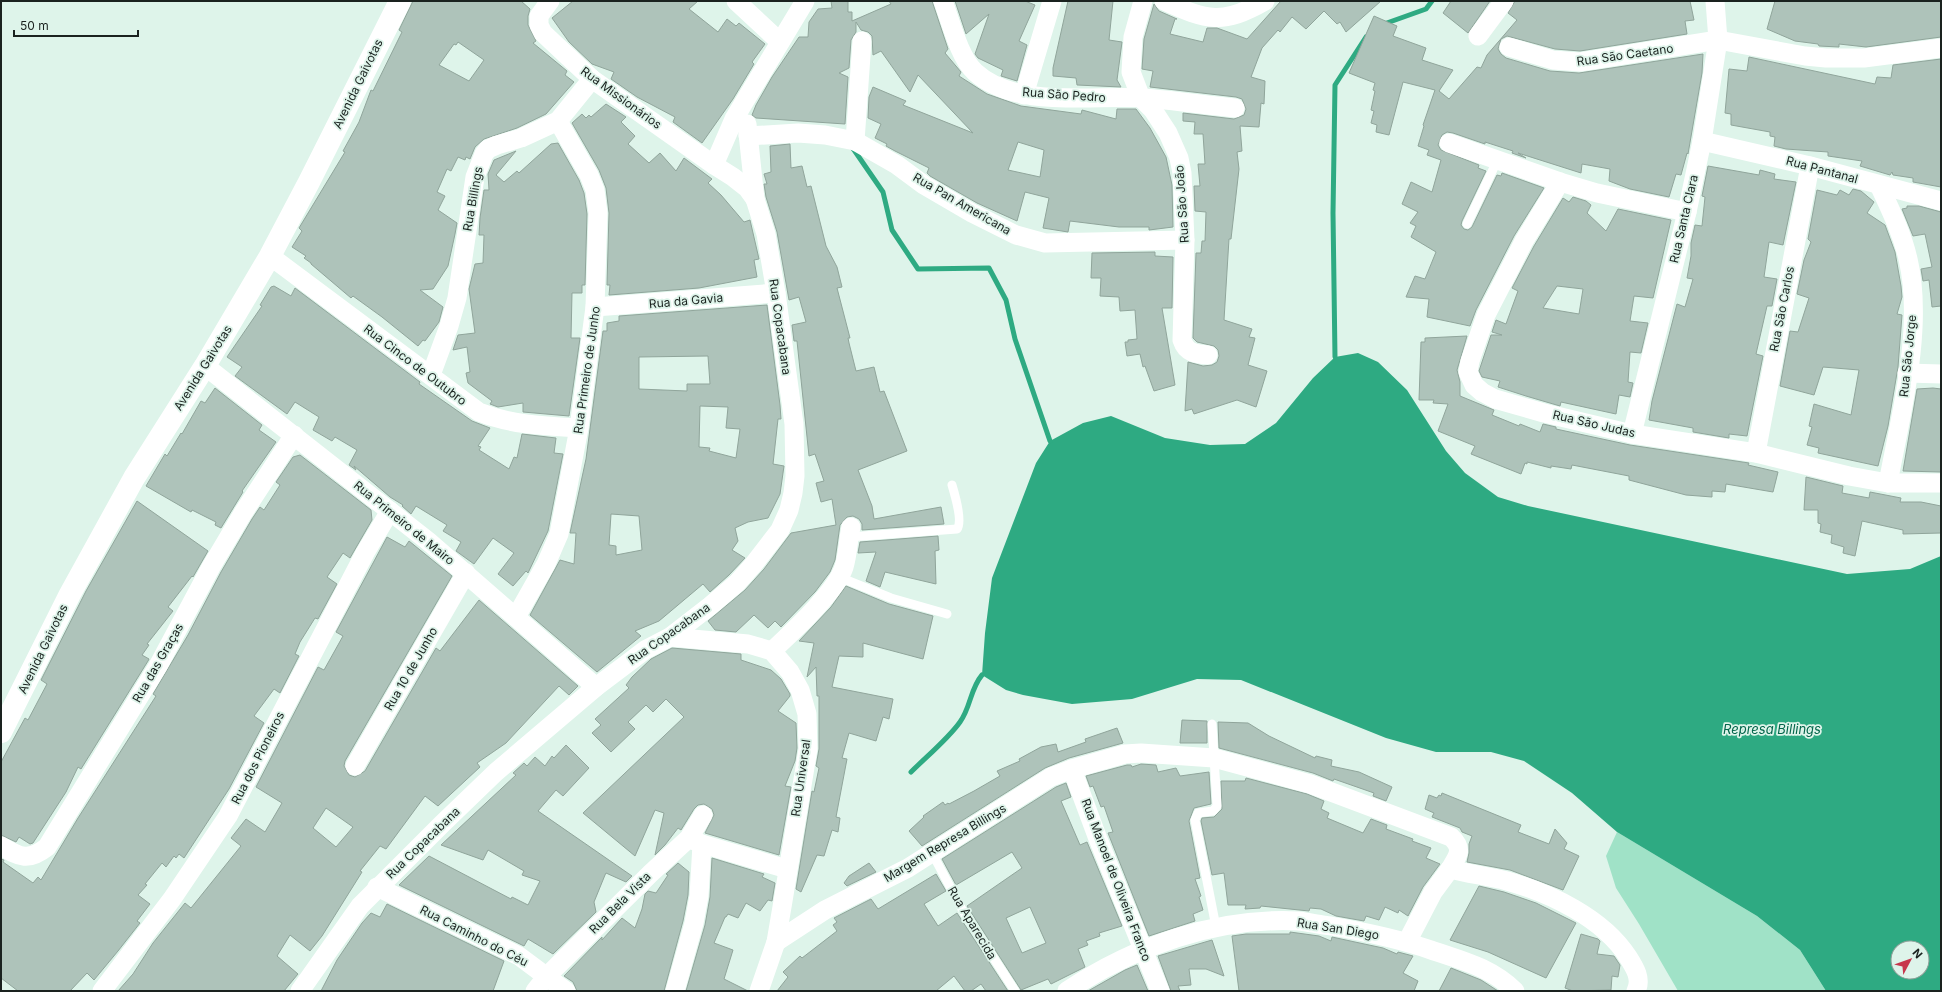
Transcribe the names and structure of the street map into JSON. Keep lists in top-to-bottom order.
{
  "streets": {
    "street": [
      "Rua São Caetano",
      "Avenida Gaivotas",
      "Rua São Pedro",
      "Rua Missionários",
      "Rua Pantanal",
      "Rua Billings",
      "Rua Pan Americana",
      "Rua São João",
      "Rua Santa Clara",
      "Rua da Gavia",
      "Rua São Carlos",
      "Rua Copacabana",
      "Rua São Jorge",
      "Rua Cinco de Outubro",
      "Rua Primeiro de Junho",
      "Rua São Judas",
      "Rua Primeiro de Mairo",
      "Rua das Graças",
      "Rua 10 de Junho",
      "Rua dos Pioneiros",
      "Rua Universal",
      "Margem Represa Billings",
      "Rua Manoel de Oliveira Franco",
      "Rua Bela Vista",
      "Rua San Diego",
      "Rua Caminho do Céu"
    ],
    "lane": ["Rua Aparecida"]
  },
  "crossings": [
    ["Rua São Caetano", "Rua Santa Clara"],
    ["Avenida Gaivotas", "Rua Cinco de Outubro"],
    ["Avenida Gaivotas", "Rua Primeiro de Mairo"],
    ["Rua São Pedro", "Rua São João"],
    ["Rua Missionários", "Rua Billings"],
    ["Rua Missionários", "Rua Copacabana"],
    ["Rua Pantanal", "Rua Santa Clara"],
    ["Rua Pantanal", "Rua São Carlos"],
    ["Rua Pantanal", "Rua São Jorge"],
    ["Rua Billings", "Rua Cinco de Outubro"],
    ["Rua Billings", "Rua Primeiro de Junho"],
    ["Rua Pan Americana", "Rua São João"],
    ["Rua Santa Clara", "Rua São Judas"],
    ["Rua da Gavia", "Rua Copacabana"],
    ["Rua da Gavia", "Rua Primeiro de Junho"],
    ["Rua São Carlos", "Rua São Judas"],
    ["Rua Copacabana", "Rua Primeiro de Mairo"],
    ["Rua Copacabana", "Rua Caminho do Céu"],
    ["Rua São Jorge", "Rua São Judas"],
    ["Rua Cinco de Outubro", "Rua Primeiro de Junho"],
    ["Rua Primeiro de Junho", "Rua Primeiro de Mairo"],
    ["Rua Primeiro de Mairo", "Rua das Graças"],
    ["Rua Primeiro de Mairo", "Rua 10 de Junho"],
    ["Rua Primeiro de Mairo", "Rua dos Pioneiros"],
    ["Rua Universal", "Margem Represa Billings"],
    ["Margem Represa Billings", "Rua Manoel de Oliveira Franco"],
    ["Margem Represa Billings", "Rua Aparecida"],
    ["Rua Manoel de Oliveira Franco", "Rua San Diego"],
    ["Rua Bela Vista", "Rua Caminho do Céu"]
  ],
  "water": ["Represa Billings"],
  "scale_bar": "50 m",
  "north": "top right"
}
